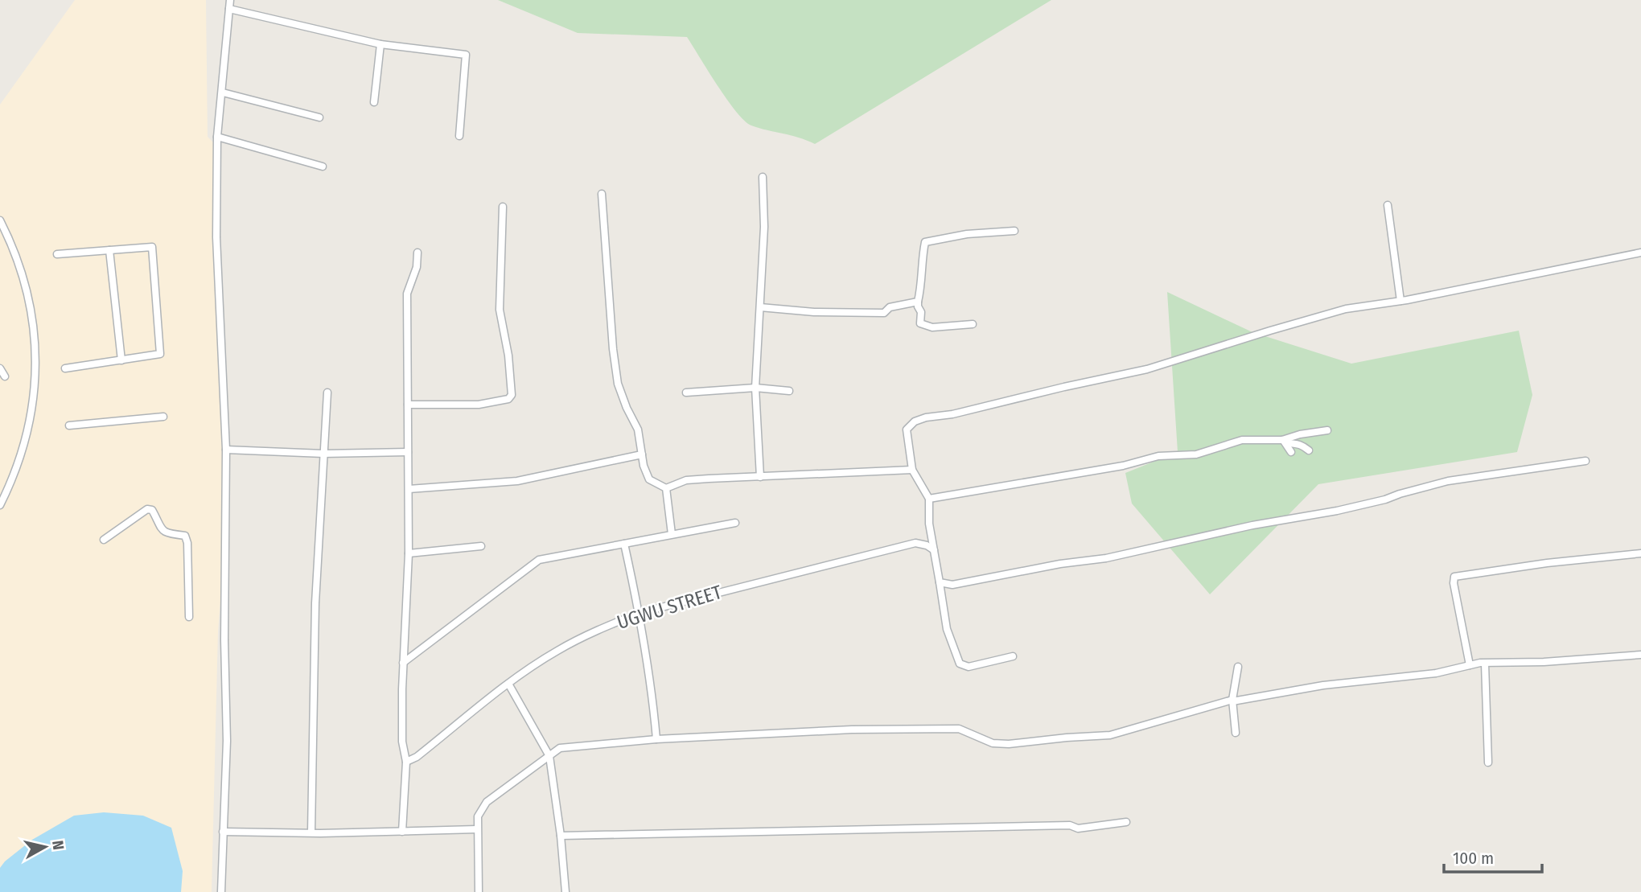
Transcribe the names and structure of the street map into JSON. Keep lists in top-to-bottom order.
{
  "streets": {
    "street": ["UGWU STREET"]
  },
  "scale_bar": "100 m",
  "north": "right"
}
